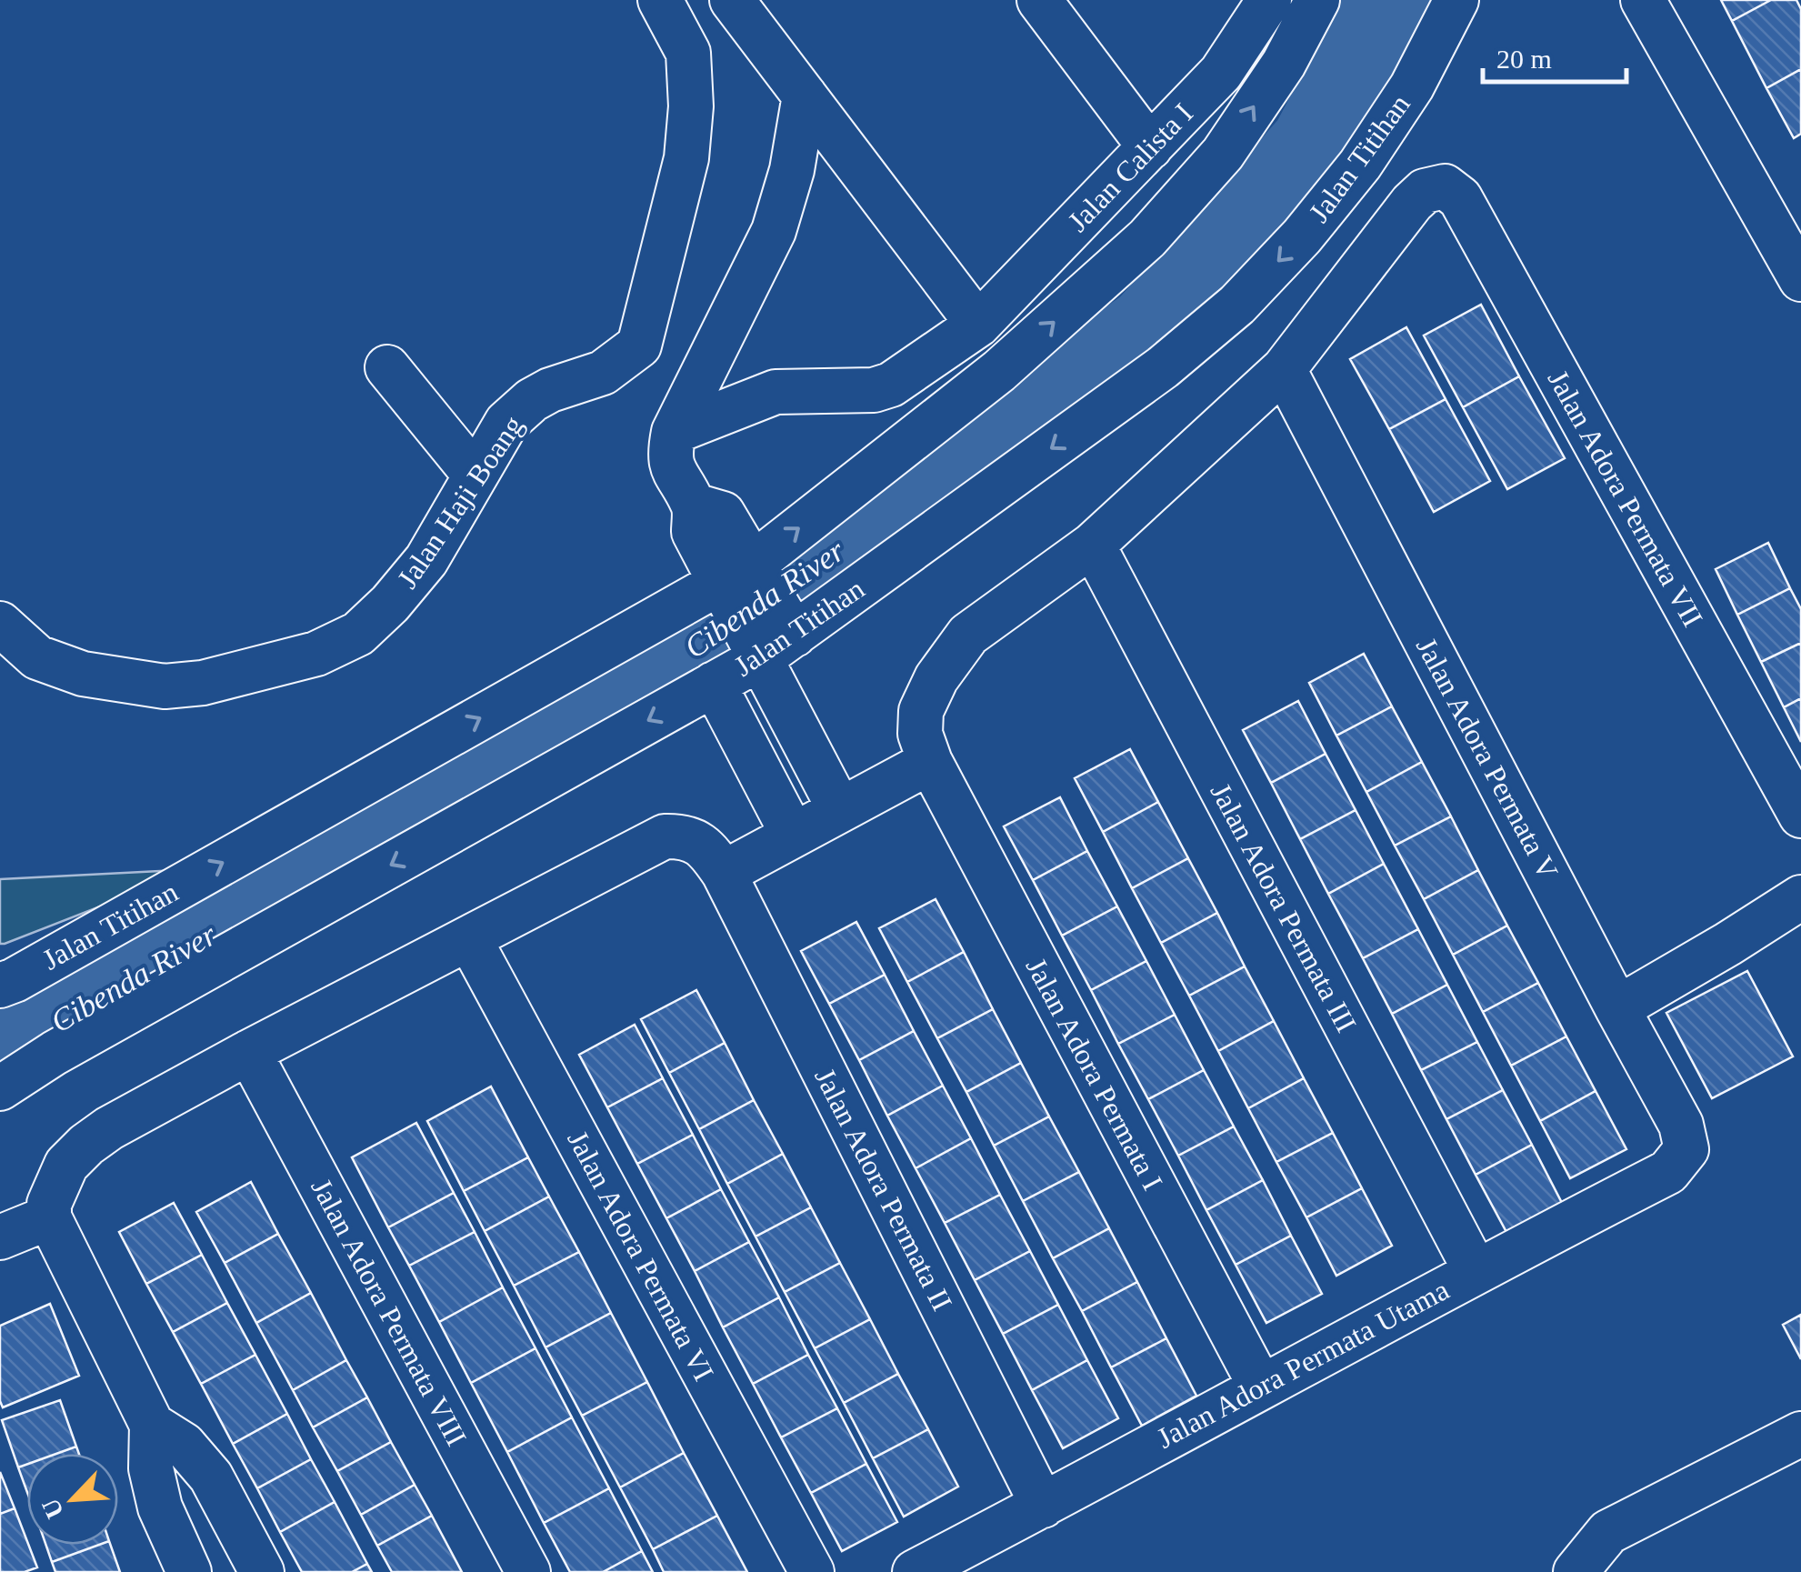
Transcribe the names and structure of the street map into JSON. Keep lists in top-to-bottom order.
{
  "streets": {
    "street": [
      "Jalan Titihan",
      "Jalan Calista I",
      "Jalan Adora Permata VII",
      "Jalan Haji Boang",
      "Jalan Adora Permata V",
      "Jalan Adora Permata III",
      "Jalan Adora Permata I",
      "Jalan Adora Permata II",
      "Jalan Adora Permata VI",
      "Jalan Adora Permata VIII",
      "Jalan Adora Permata Utama"
    ]
  },
  "crossings": [
    ["Jalan Adora Permata VII", "Jalan Adora Permata V"],
    ["Jalan Adora Permata V", "Jalan Adora Permata Utama"],
    ["Jalan Adora Permata III", "Jalan Adora Permata Utama"],
    ["Jalan Adora Permata I", "Jalan Adora Permata Utama"],
    ["Jalan Adora Permata II", "Jalan Adora Permata VI"],
    ["Jalan Adora Permata II", "Jalan Adora Permata VIII"],
    ["Jalan Adora Permata II", "Jalan Adora Permata Utama"]
  ],
  "water": ["Cibenda River"],
  "scale_bar": "20 m",
  "north": "bottom left"
}
